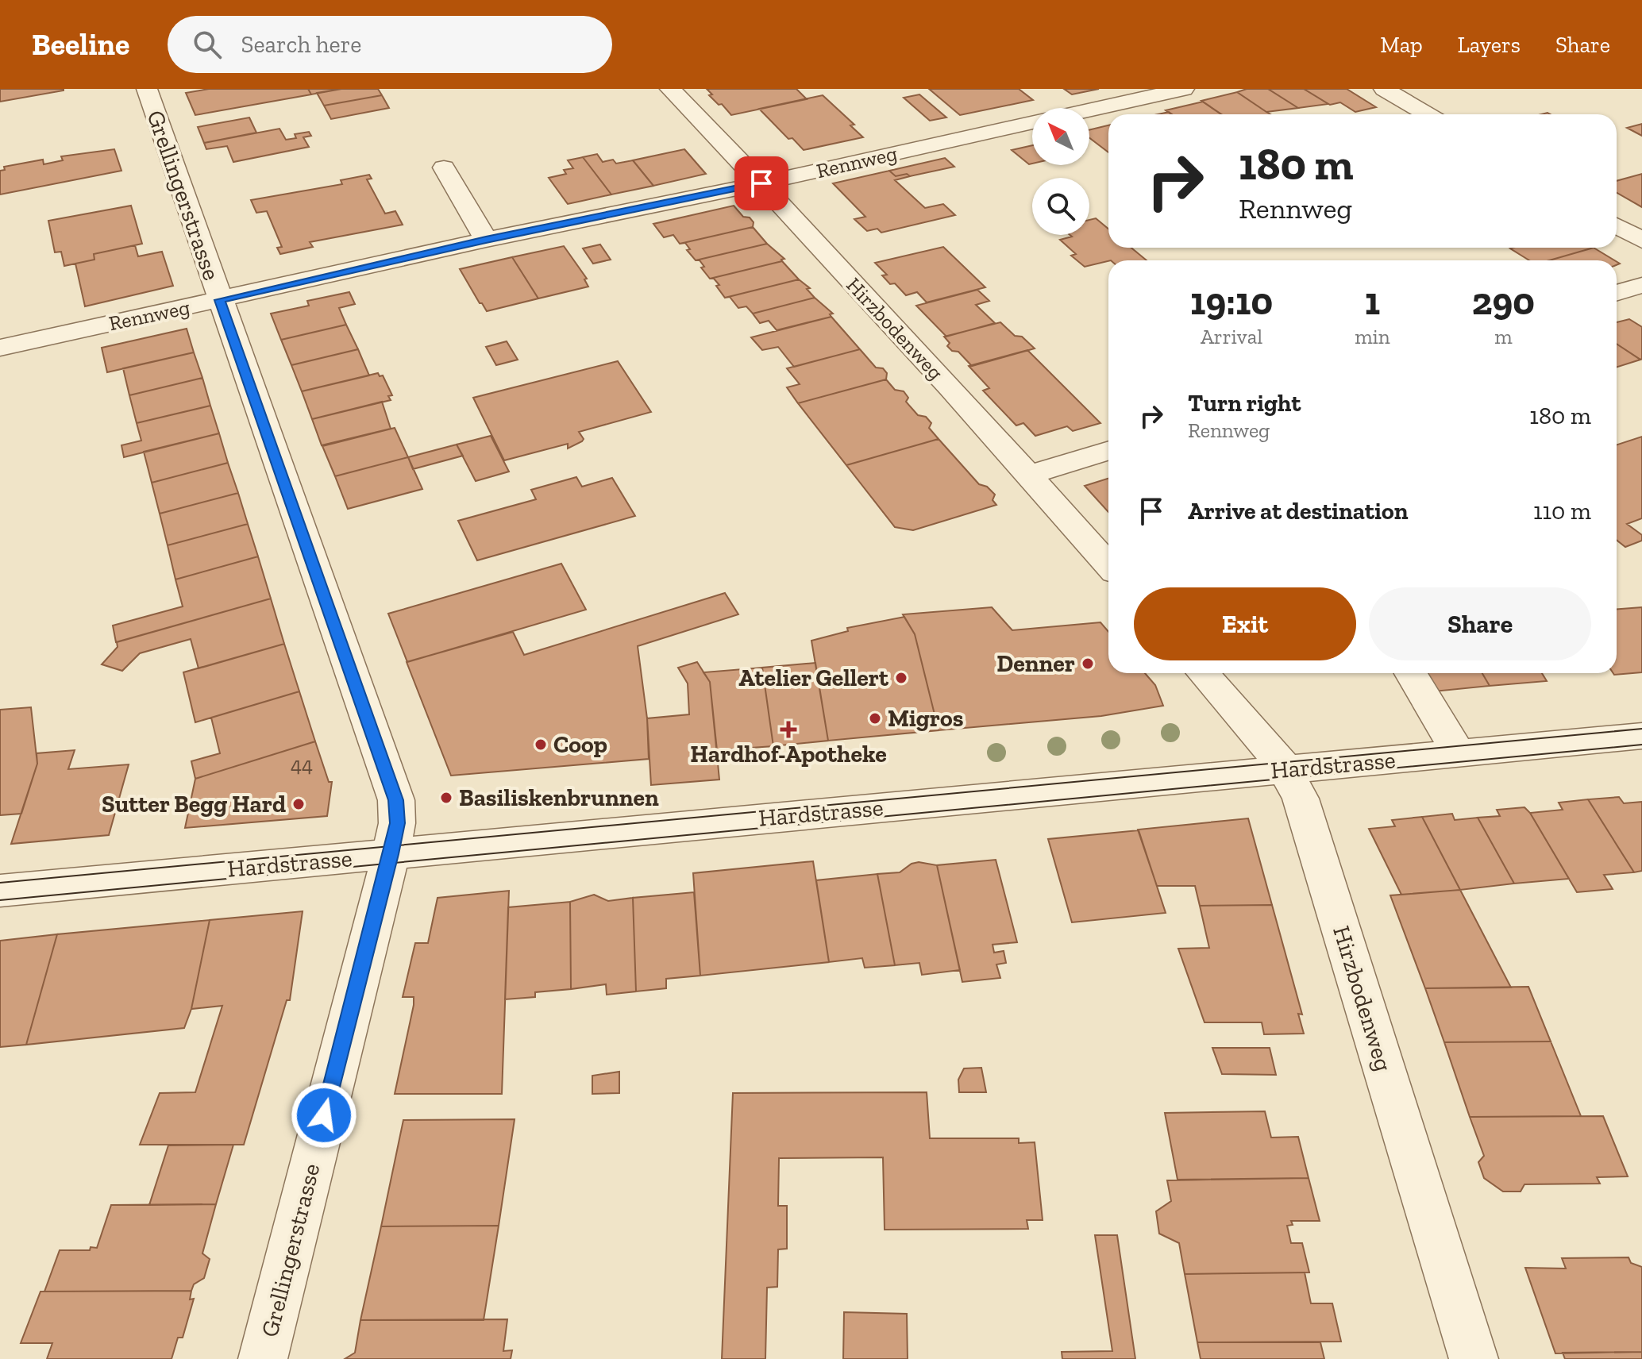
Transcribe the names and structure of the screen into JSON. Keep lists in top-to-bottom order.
{
  "streets": {
    "street": [
      "Rennweg",
      "Grellingerstrasse",
      "Hirzbodenweg",
      "Hardstrasse"
    ]
  },
  "crossings": [
    ["Rennweg", "Grellingerstrasse"],
    ["Rennweg", "Hirzbodenweg"],
    ["Grellingerstrasse", "Hardstrasse"],
    ["Hirzbodenweg", "Hardstrasse"]
  ],
  "places": {
    "other": [
      "Denner",
      "Atelier Gellert",
      "Migros",
      "Coop",
      "Basiliskenbrunnen",
      "Sutter Begg Hard"
    ],
    "health": ["Hardhof-Apotheke"]
  },
  "house_numbers": ["44"],
  "north": "top left",
  "page": {
    "header": "Beeline",
    "search": "Search here",
    "nav": ["Map", "Layers", "Share"],
    "turn": ["180 m", "Rennweg"],
    "eta": [
      "19:10",
      "Arrival",
      "1",
      "min",
      "290",
      "m"
    ],
    "list": [
      {
        "name": "Turn right",
        "note": "Rennweg",
        "value": "180 m"
      },
      {
        "name": "Arrive at destination",
        "value": "110 m"
      }
    ],
    "buttons": ["Exit", "Share"]
  }
}
